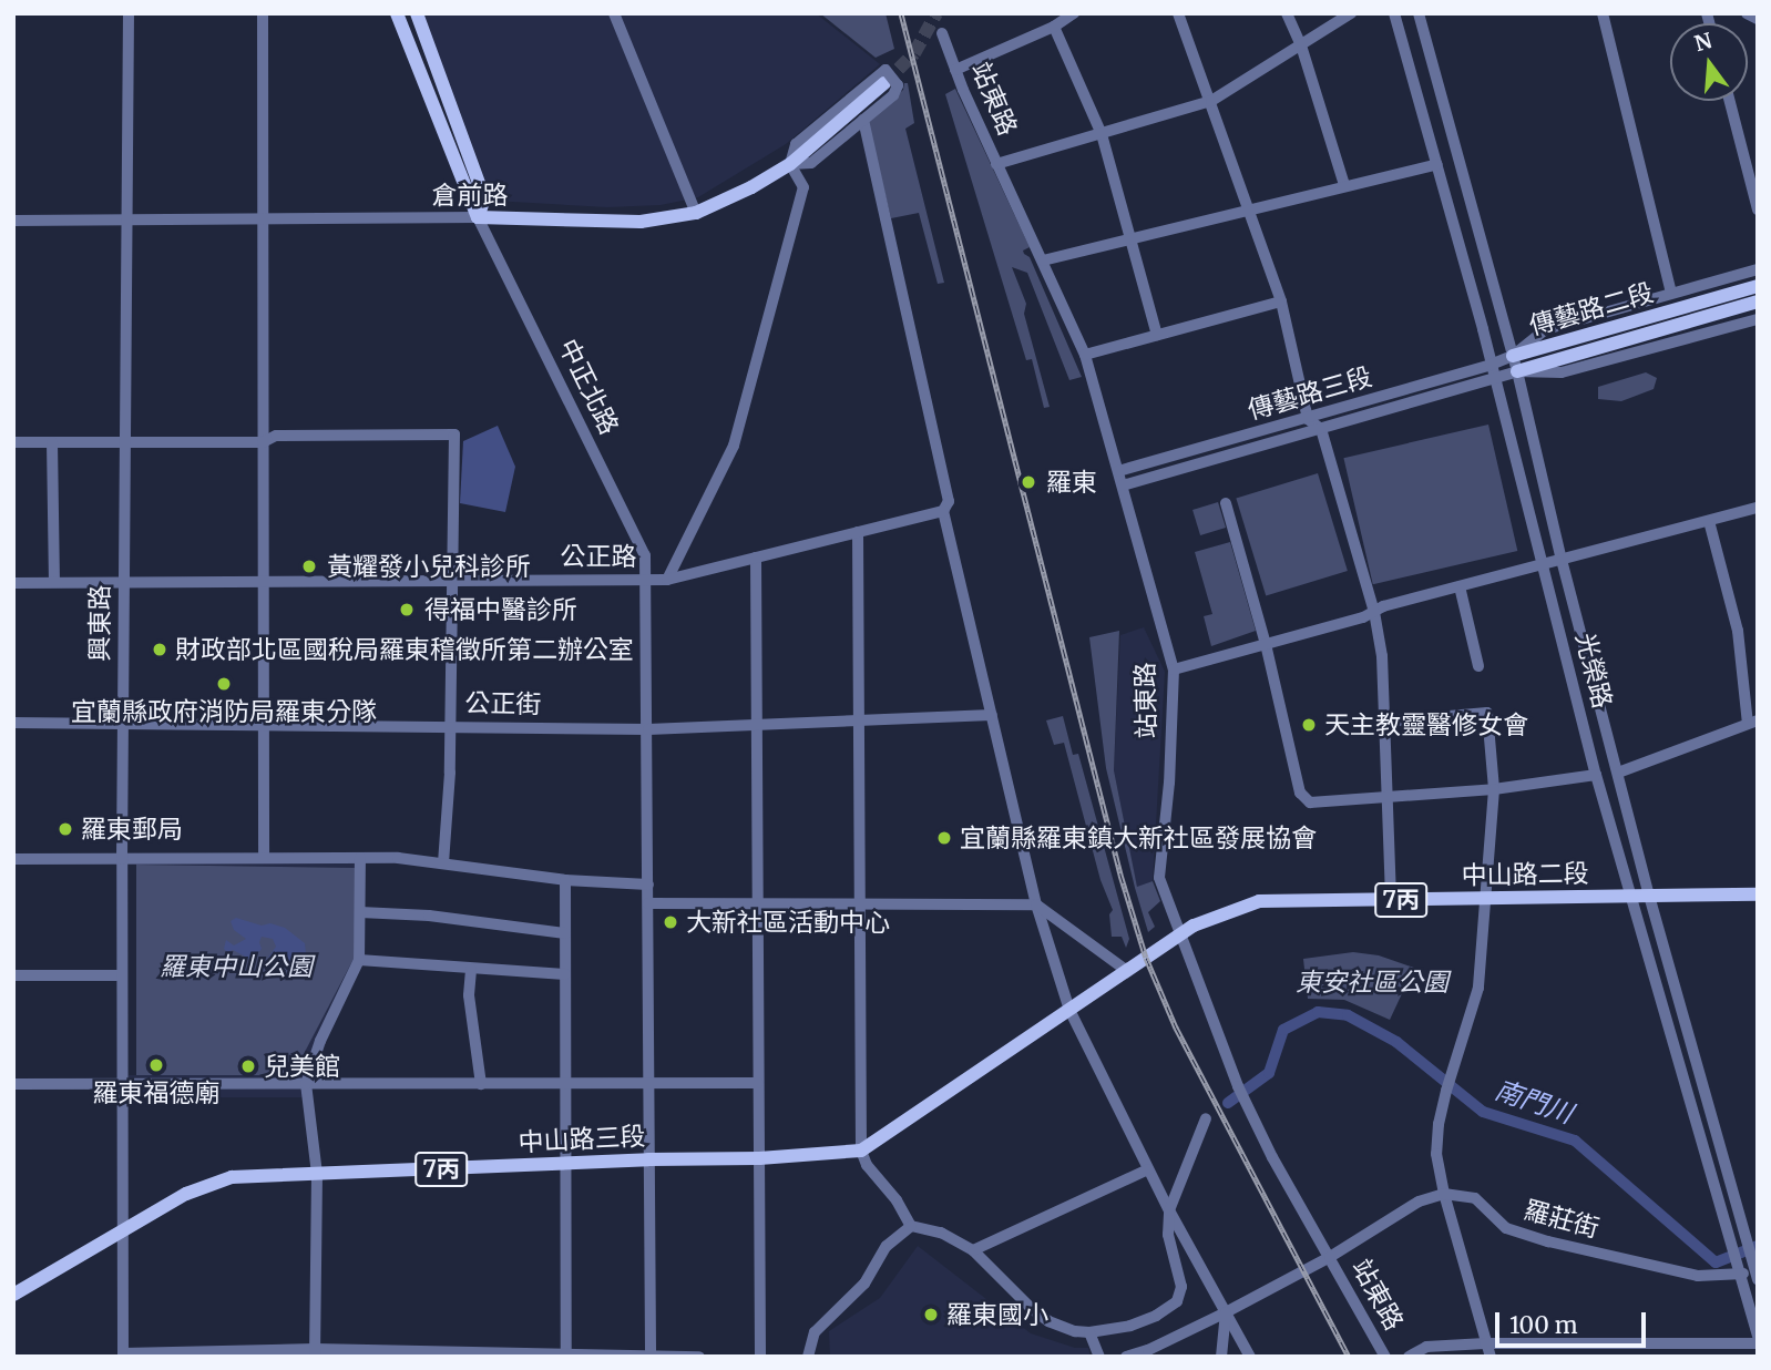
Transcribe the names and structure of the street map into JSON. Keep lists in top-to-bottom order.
{
  "streets": {
    "main road": [
      "倉前路",
      "傳藝路二段",
      "中正北路",
      "中山路二段",
      "7丙",
      "中山路三段"
    ],
    "street": [
      "站東路",
      "傳藝路三段",
      "公正路",
      "興東路",
      "光榮路",
      "公正街",
      "羅莊街"
    ]
  },
  "crossings": [
    ["站東路", "傳藝路三段"],
    ["站東路", "中山路二段"],
    ["倉前路", "中正北路"],
    ["倉前路", "興東路"],
    ["傳藝路二段", "傳藝路三段"],
    ["傳藝路二段", "光榮路"],
    ["中正北路", "公正路"],
    ["中正北路", "公正街"],
    ["中正北路", "中山路三段"],
    ["傳藝路三段", "光榮路"],
    ["公正路", "興東路"],
    ["興東路", "公正街"],
    ["興東路", "中山路三段"],
    ["光榮路", "中山路二段"],
    ["光榮路", "羅莊街"],
    ["中山路二段", "中山路三段"]
  ],
  "water": ["南門川"],
  "parks": ["羅東中山公園", "東安社區公園"],
  "places": [
    "羅東",
    "黃耀發小兒科診所",
    "得福中醫診所",
    "財政部北區國稅局羅東稽徵所第二辦公室",
    "宜蘭縣政府消防局羅東分隊",
    "天主教靈醫修女會",
    "羅東郵局",
    "宜蘭縣羅東鎮大新社區發展協會",
    "大新社區活動中心",
    "羅東福德廟",
    "兒美館",
    "羅東國小"
  ],
  "scale_bar": "100 m",
  "north": "top"
}
